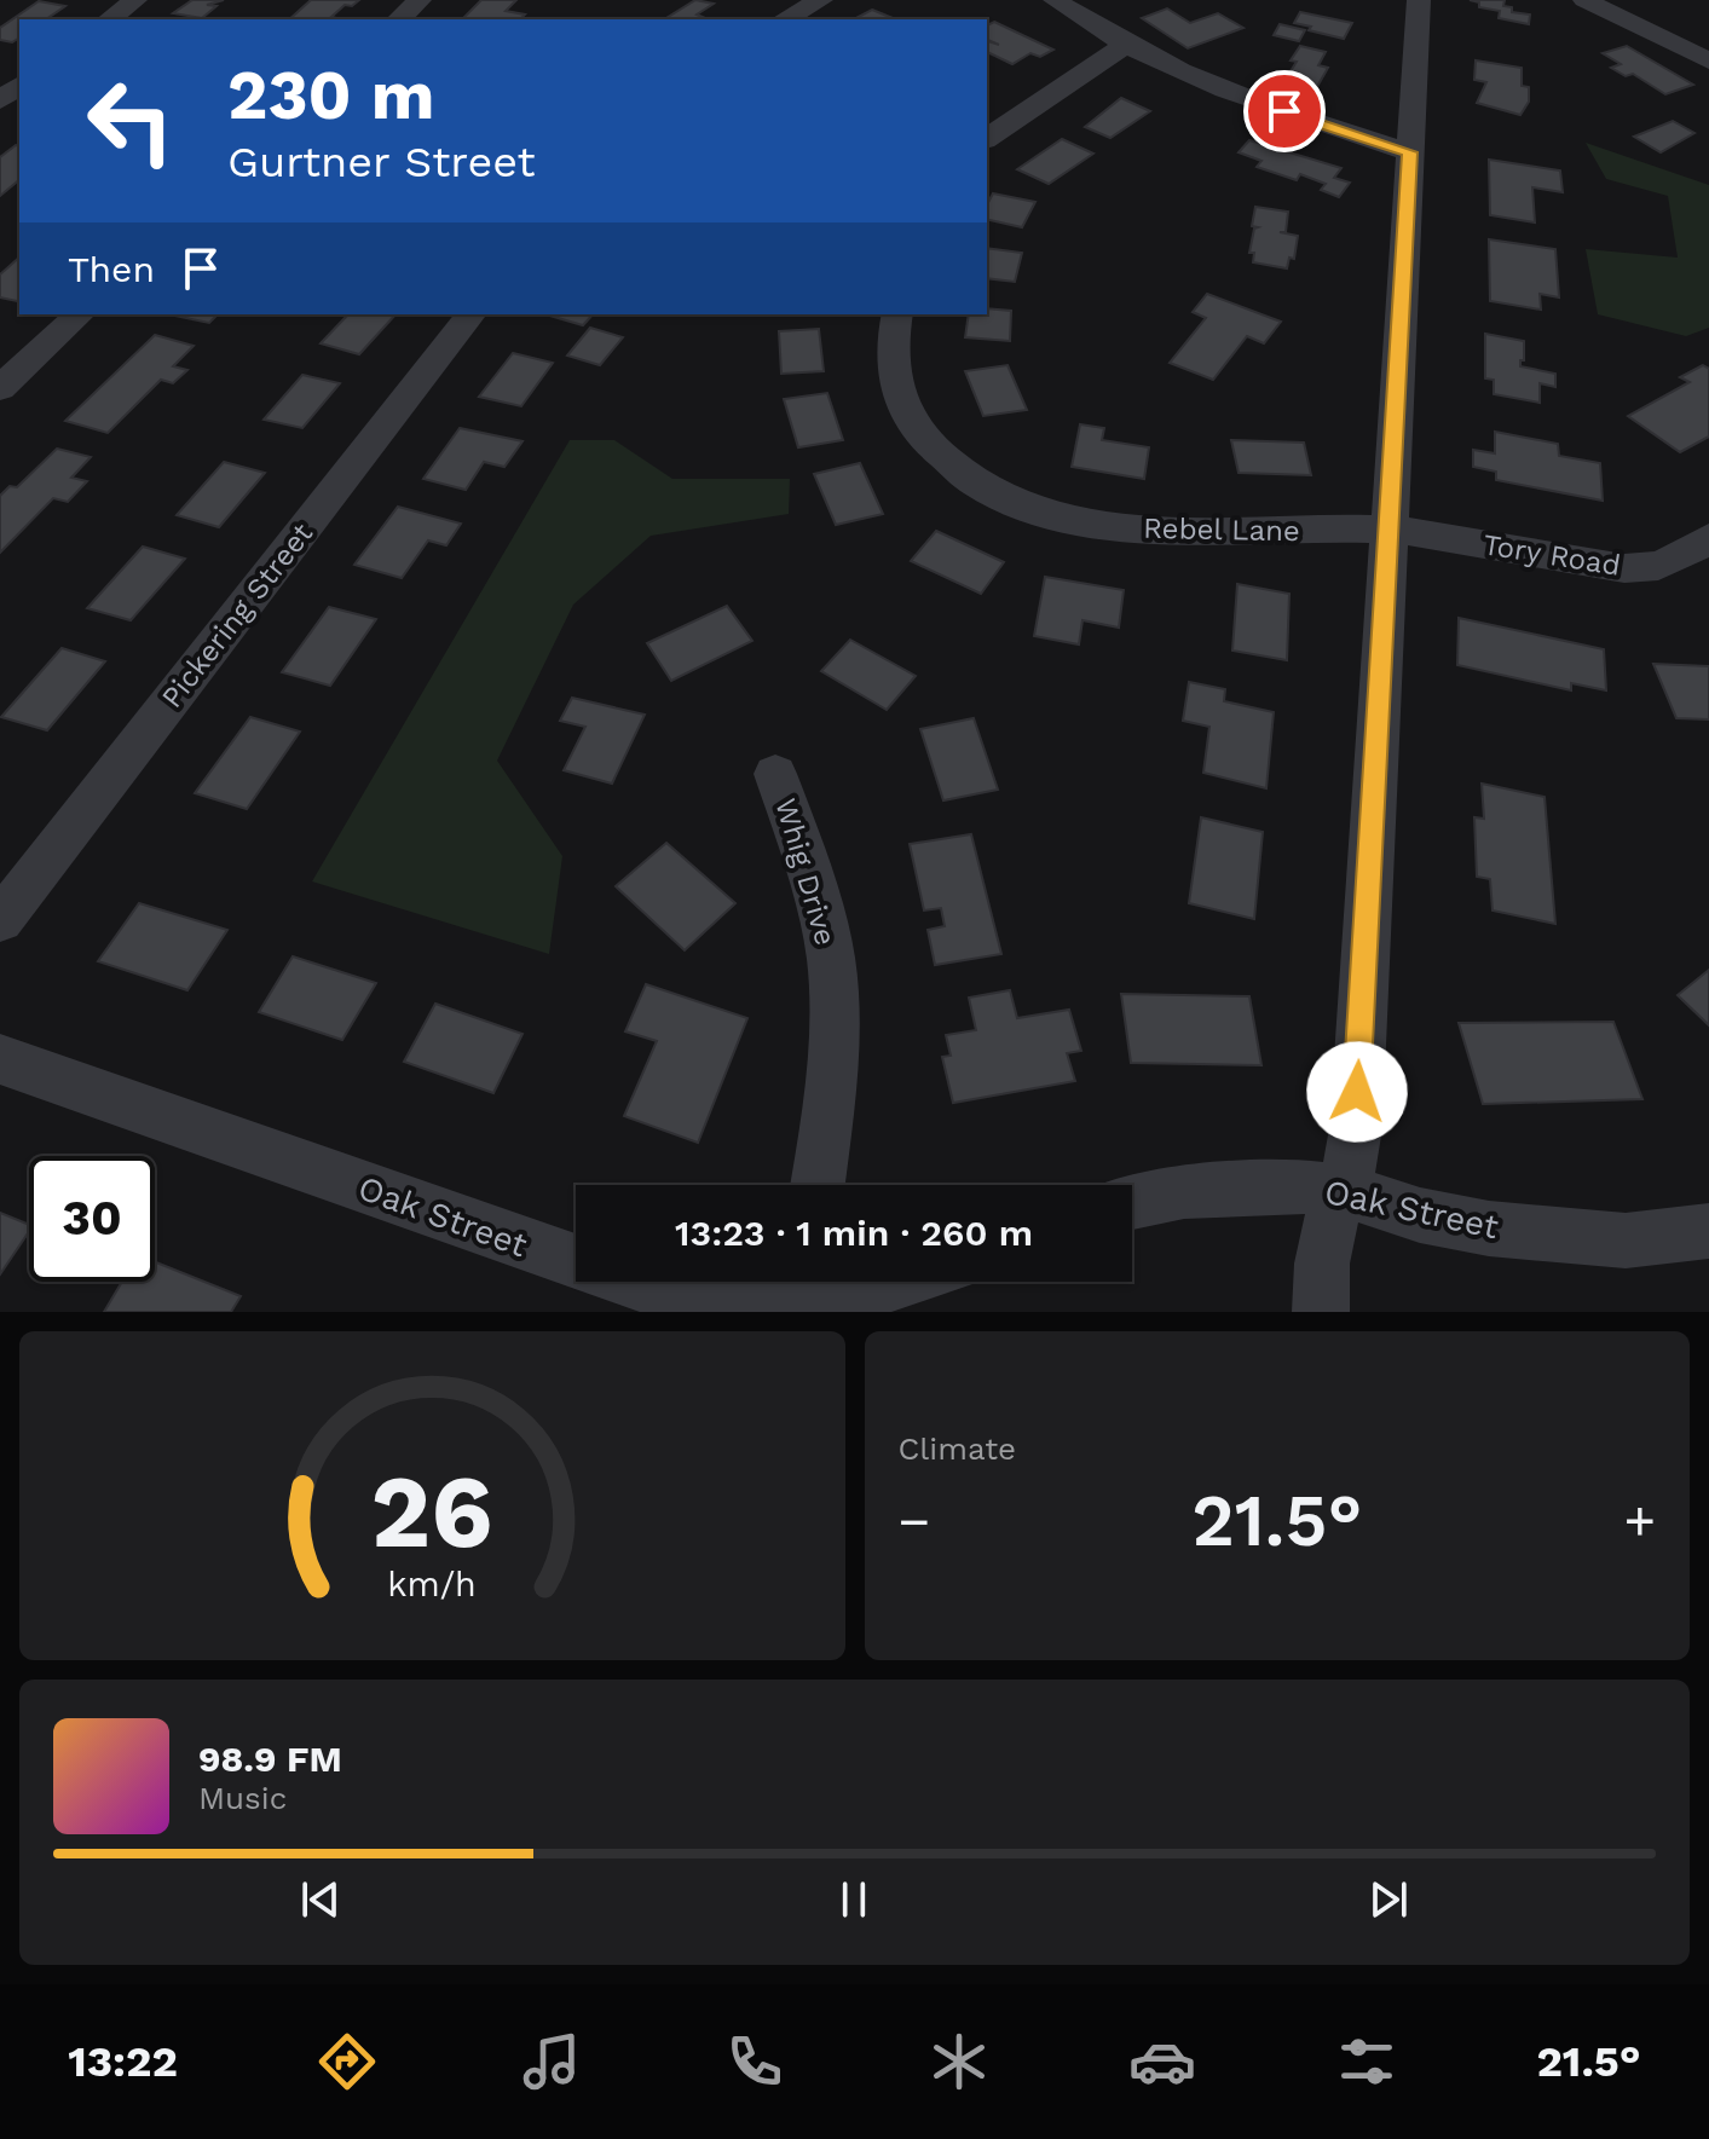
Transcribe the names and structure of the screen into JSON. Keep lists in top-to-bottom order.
{
  "streets": {
    "street": [
      "Rebel Lane",
      "Tory Road",
      "Pickering Street",
      "Whig Drive",
      "Oak Street"
    ]
  },
  "crossings": [
    ["Rebel Lane", "Tory Road"]
  ],
  "page": {
    "turn": ["230 m", "Gurtner Street"],
    "then": "Then",
    "limit": "30",
    "trip": "13:23 · 1 min · 260 m",
    "tile": "Climate",
    "heat": ["−", "21.5°", "+"],
    "song": ["98.9 FM", "Music"],
    "tabs": ["13:22", "21.5°"],
    "gauge": ["26", "km/h"]
  }
}
